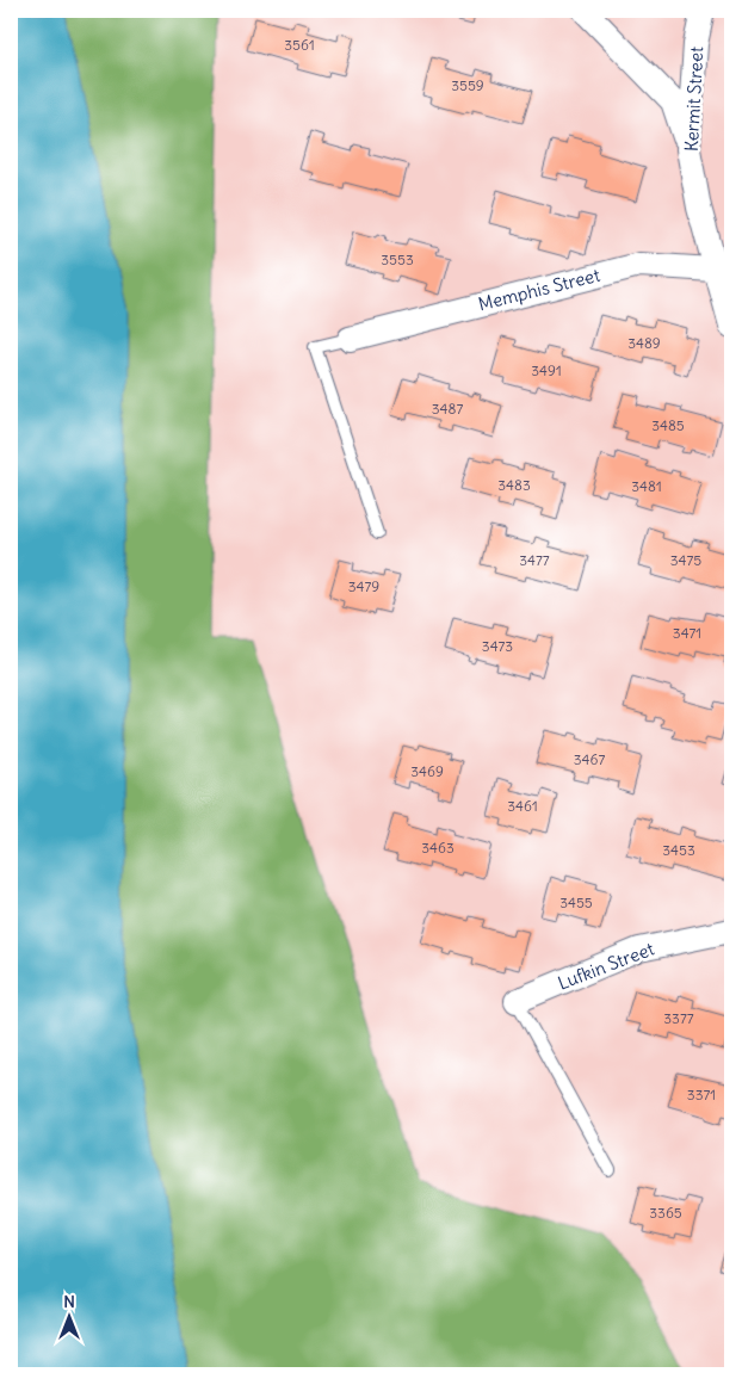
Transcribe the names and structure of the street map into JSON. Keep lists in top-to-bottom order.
{
  "streets": {
    "street": ["Kermit Street", "Memphis Street", "Lufkin Street"]
  },
  "crossings": [
    ["Kermit Street", "Memphis Street"]
  ],
  "house_numbers": [
    "3561",
    "3559",
    "3553",
    "3489",
    "3491",
    "3487",
    "3485",
    "3483",
    "3481",
    "3477",
    "3475",
    "3479",
    "3471",
    "3473",
    "3467",
    "3469",
    "3461",
    "3463",
    "3453",
    "3455",
    "3377",
    "3371",
    "3365"
  ],
  "north": "top"
}
